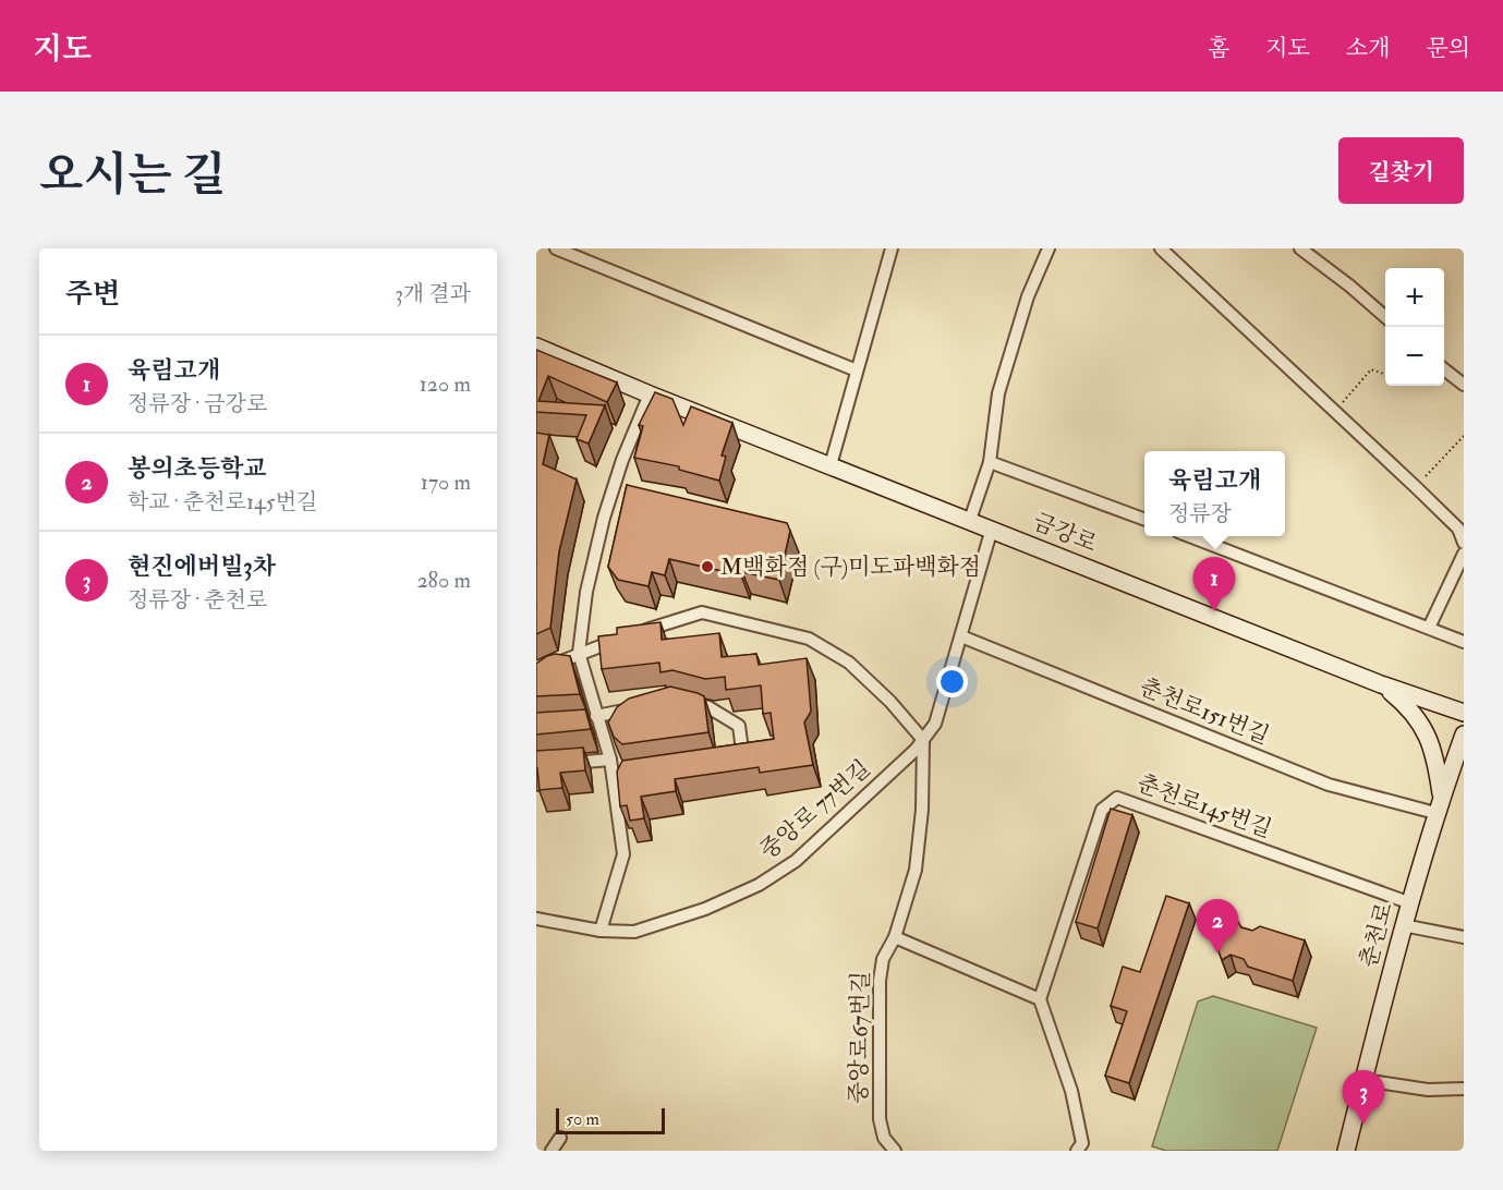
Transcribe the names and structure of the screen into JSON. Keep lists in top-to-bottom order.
{
  "streets": {
    "street": [
      "금강로",
      "춘천로151번길",
      "춘천로145번길",
      "중앙로 77번길",
      "춘천로",
      "중앙로67번길"
    ]
  },
  "crossings": [
    ["춘천로151번길", "춘천로"],
    ["춘천로145번길", "춘천로"],
    ["중앙로 77번길", "중앙로67번길"]
  ],
  "places": ["M백화점 (구)미도파백화점"],
  "scale_bar": "50 m",
  "page": {
    "header": "지도",
    "nav": [
      "홈",
      "지도",
      "소개",
      "문의"
    ],
    "title": "오시는 길",
    "buttons": "길찾기",
    "heading": ["주변", "3개 결과"],
    "map_buttons": ["+", "−"],
    "list": [
      {
        "mark": "1",
        "name": "육림고개",
        "note": "정류장 · 금강로",
        "value": "120 m"
      },
      {
        "mark": "2",
        "name": "봉의초등학교",
        "note": "학교 · 춘천로145번길",
        "value": "170 m"
      },
      {
        "mark": "3",
        "name": "현진에버빌3차",
        "note": "정류장 · 춘천로",
        "value": "280 m"
      }
    ],
    "popup": ["육림고개", "정류장"],
    "pins": ["1", "2", "3"],
    "scale": "50 m"
  }
}
